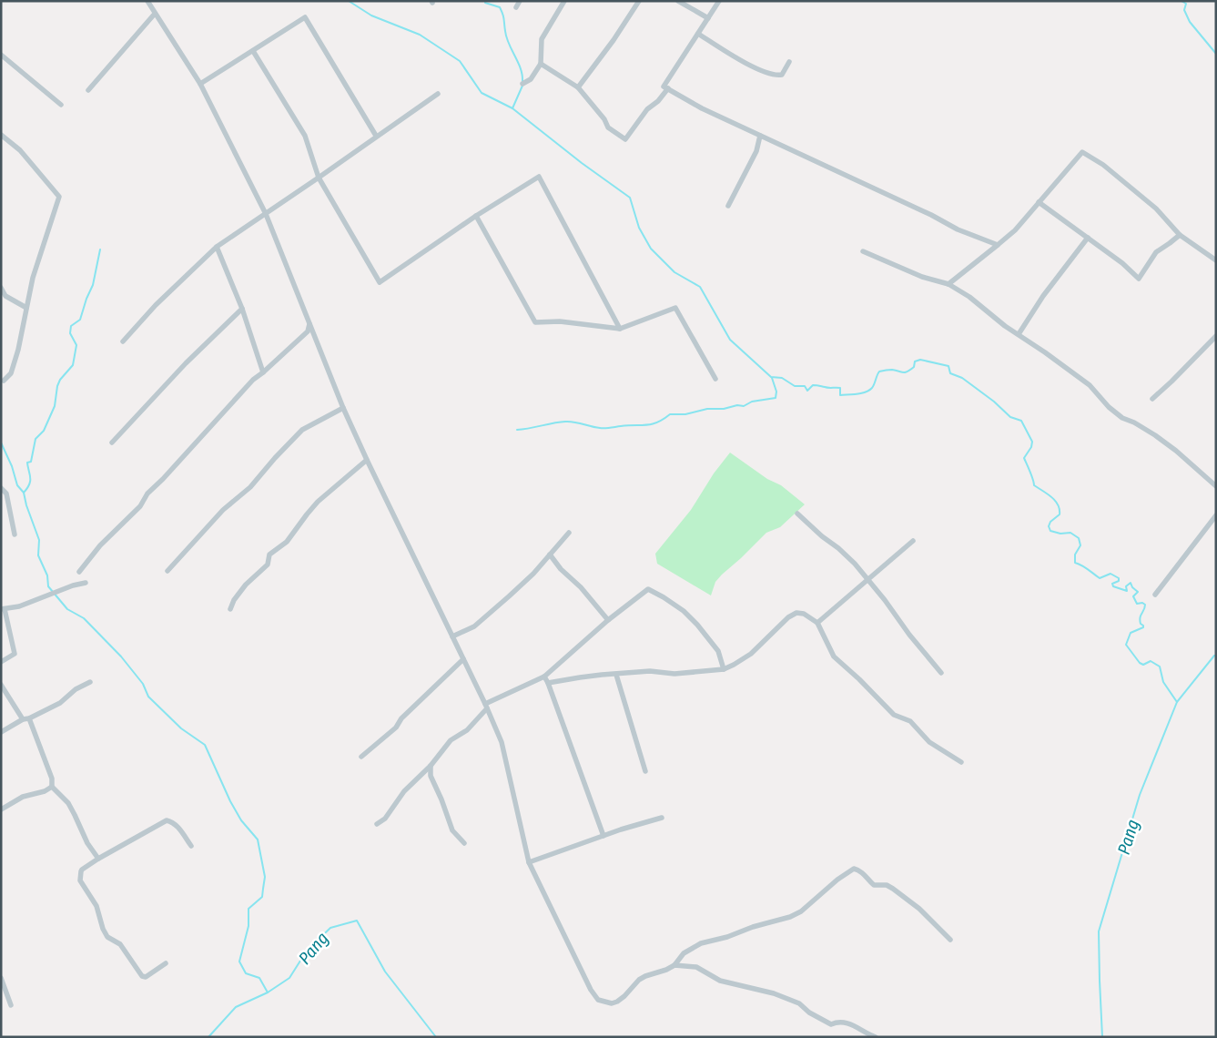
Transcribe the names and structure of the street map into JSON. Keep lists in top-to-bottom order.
{
  "water": ["Pang"]
}
